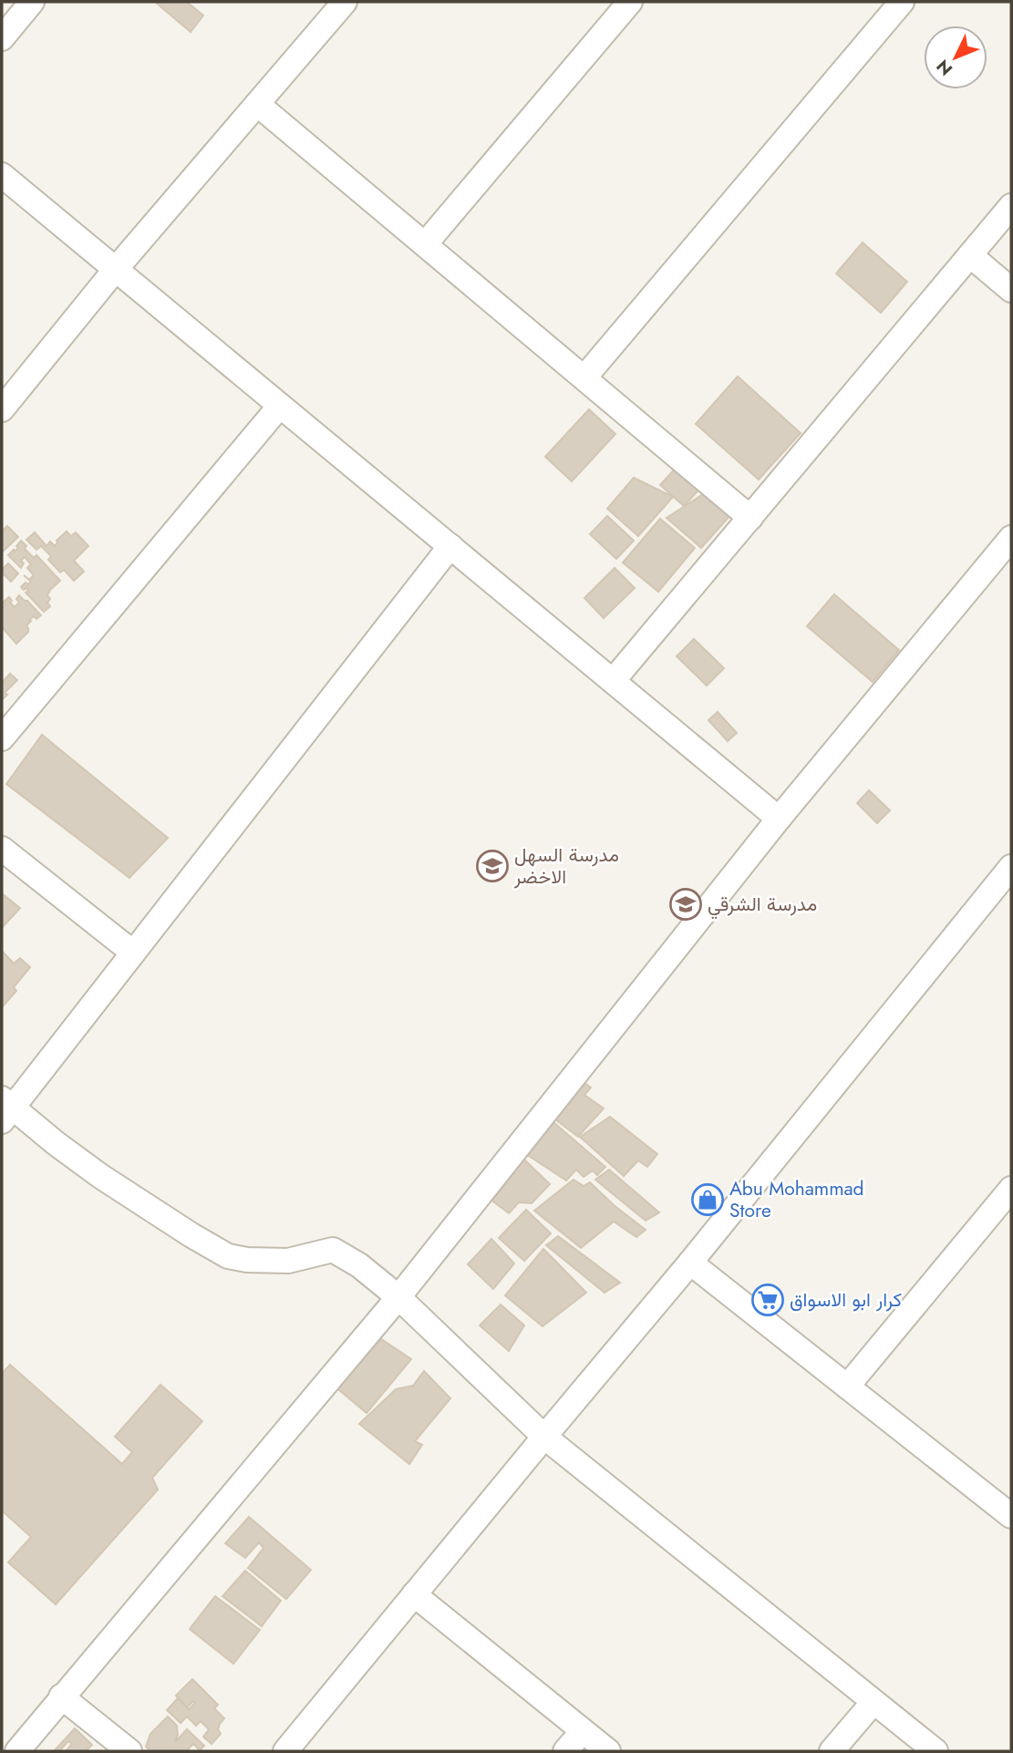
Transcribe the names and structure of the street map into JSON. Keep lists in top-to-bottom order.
{
  "places": {
    "school or university": ["مدرسة السهل الاخضر", "مدرسة الشرقي"],
    "shop": ["Abu Mohammad Store"],
    "supermarket": ["كرار ابو الاسواق"]
  },
  "north": "bottom left"
}
